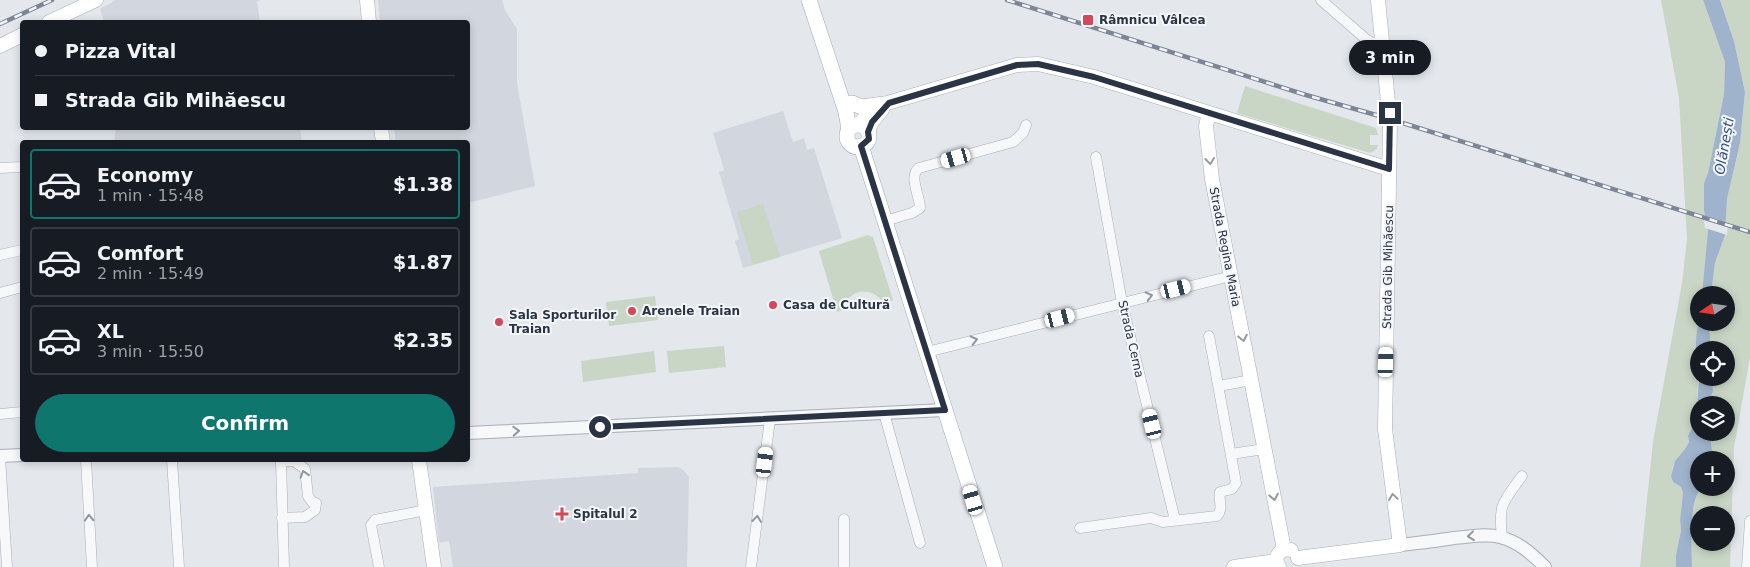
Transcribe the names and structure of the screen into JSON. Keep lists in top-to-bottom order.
{
  "streets": {
    "main road": ["Strada Regina Maria", "Strada Gib Mihăescu"],
    "street": ["Strada Cerna"]
  },
  "one_way": ["Strada Regina Maria", "Strada Gib Mihăescu"],
  "water": ["Olănești"],
  "places": {
    "transit": ["Râmnicu Vâlcea"],
    "other": ["Casa de Cultură", "Arenele Traian", "Sala Sporturilor Traian"],
    "health": ["Spitalul 2"]
  },
  "north": "left",
  "page": {
    "banner": ["Pizza Vital", "Strada Gib Mihăescu"],
    "bubble": "3 min",
    "list": [
      {
        "name": "Economy",
        "note": "1 min · 15:48",
        "value": "$1.38"
      },
      {
        "name": "Comfort",
        "note": "2 min · 15:49",
        "value": "$1.87"
      },
      {
        "name": "XL",
        "note": "3 min · 15:50",
        "value": "$2.35"
      }
    ],
    "map_buttons": ["+", "−"],
    "buttons": "Confirm"
  }
}
